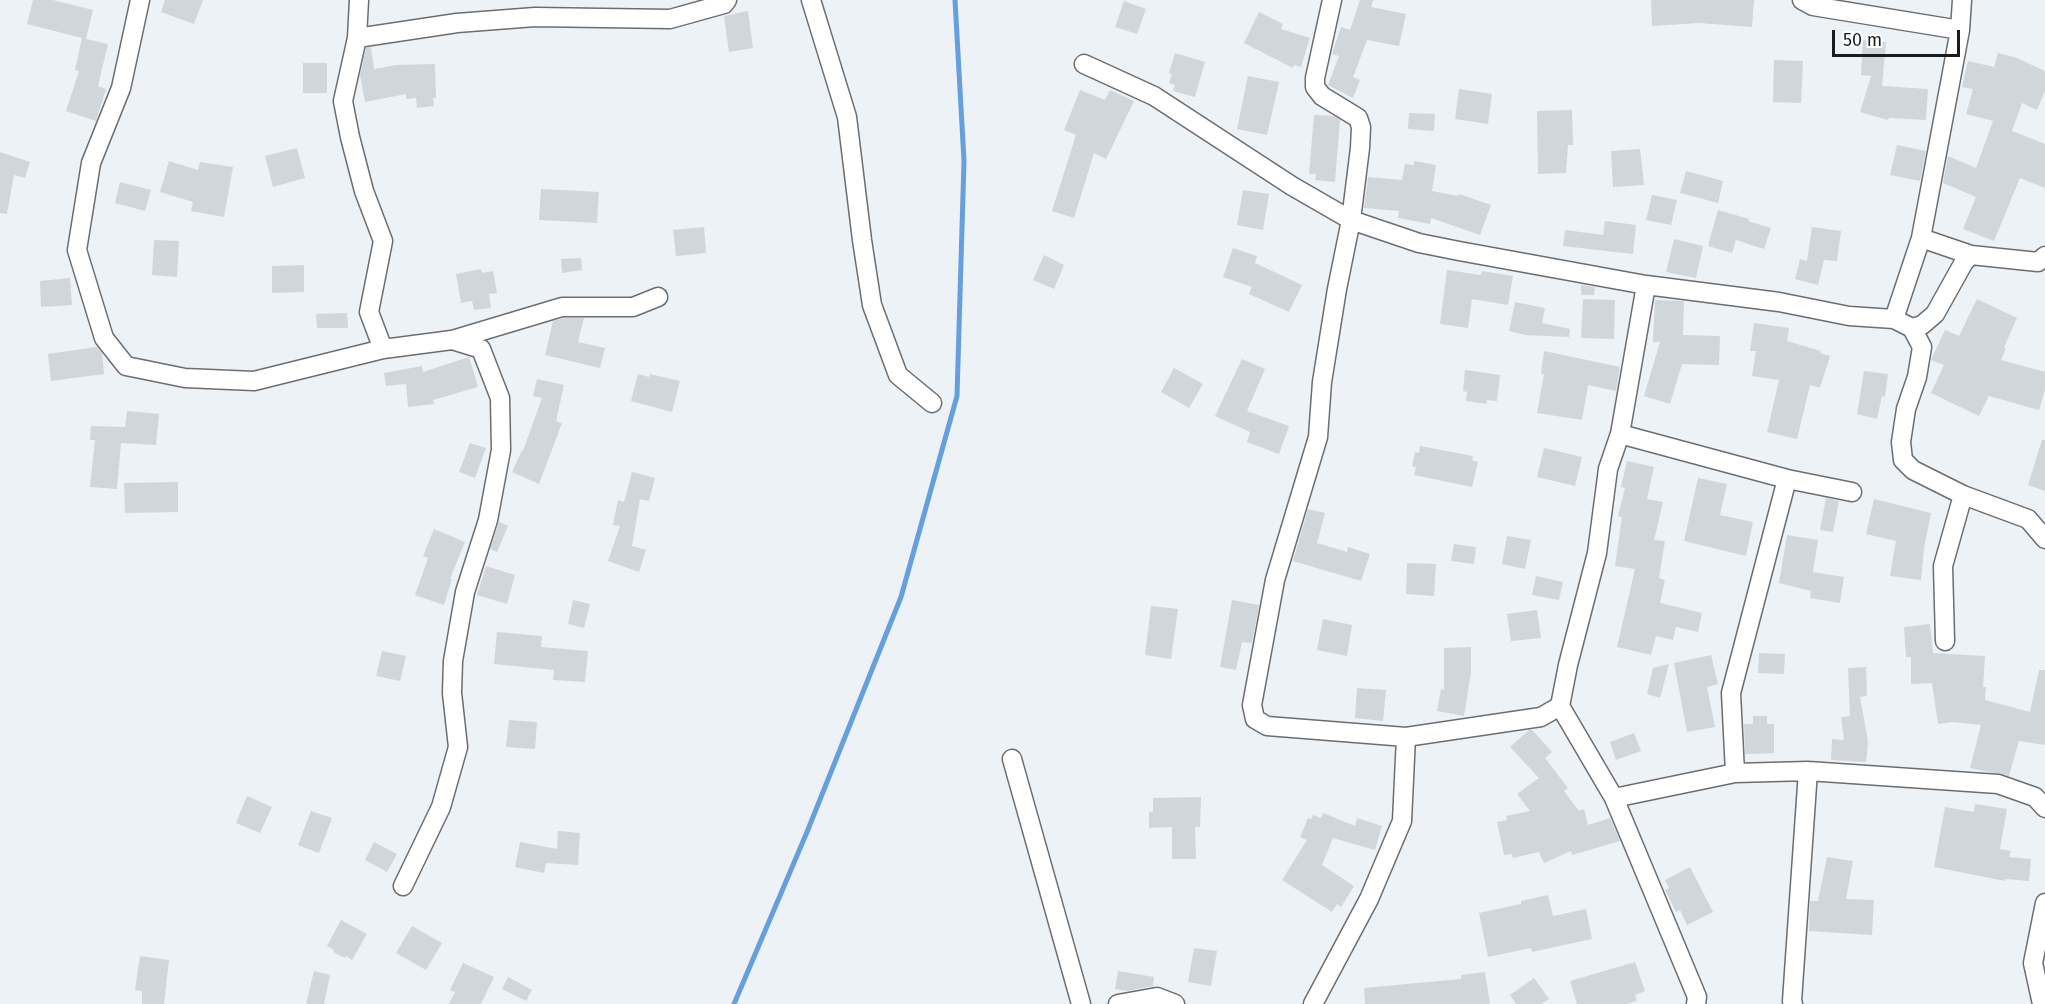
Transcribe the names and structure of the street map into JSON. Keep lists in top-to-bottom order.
{
  "scale_bar": "50 m"
}
